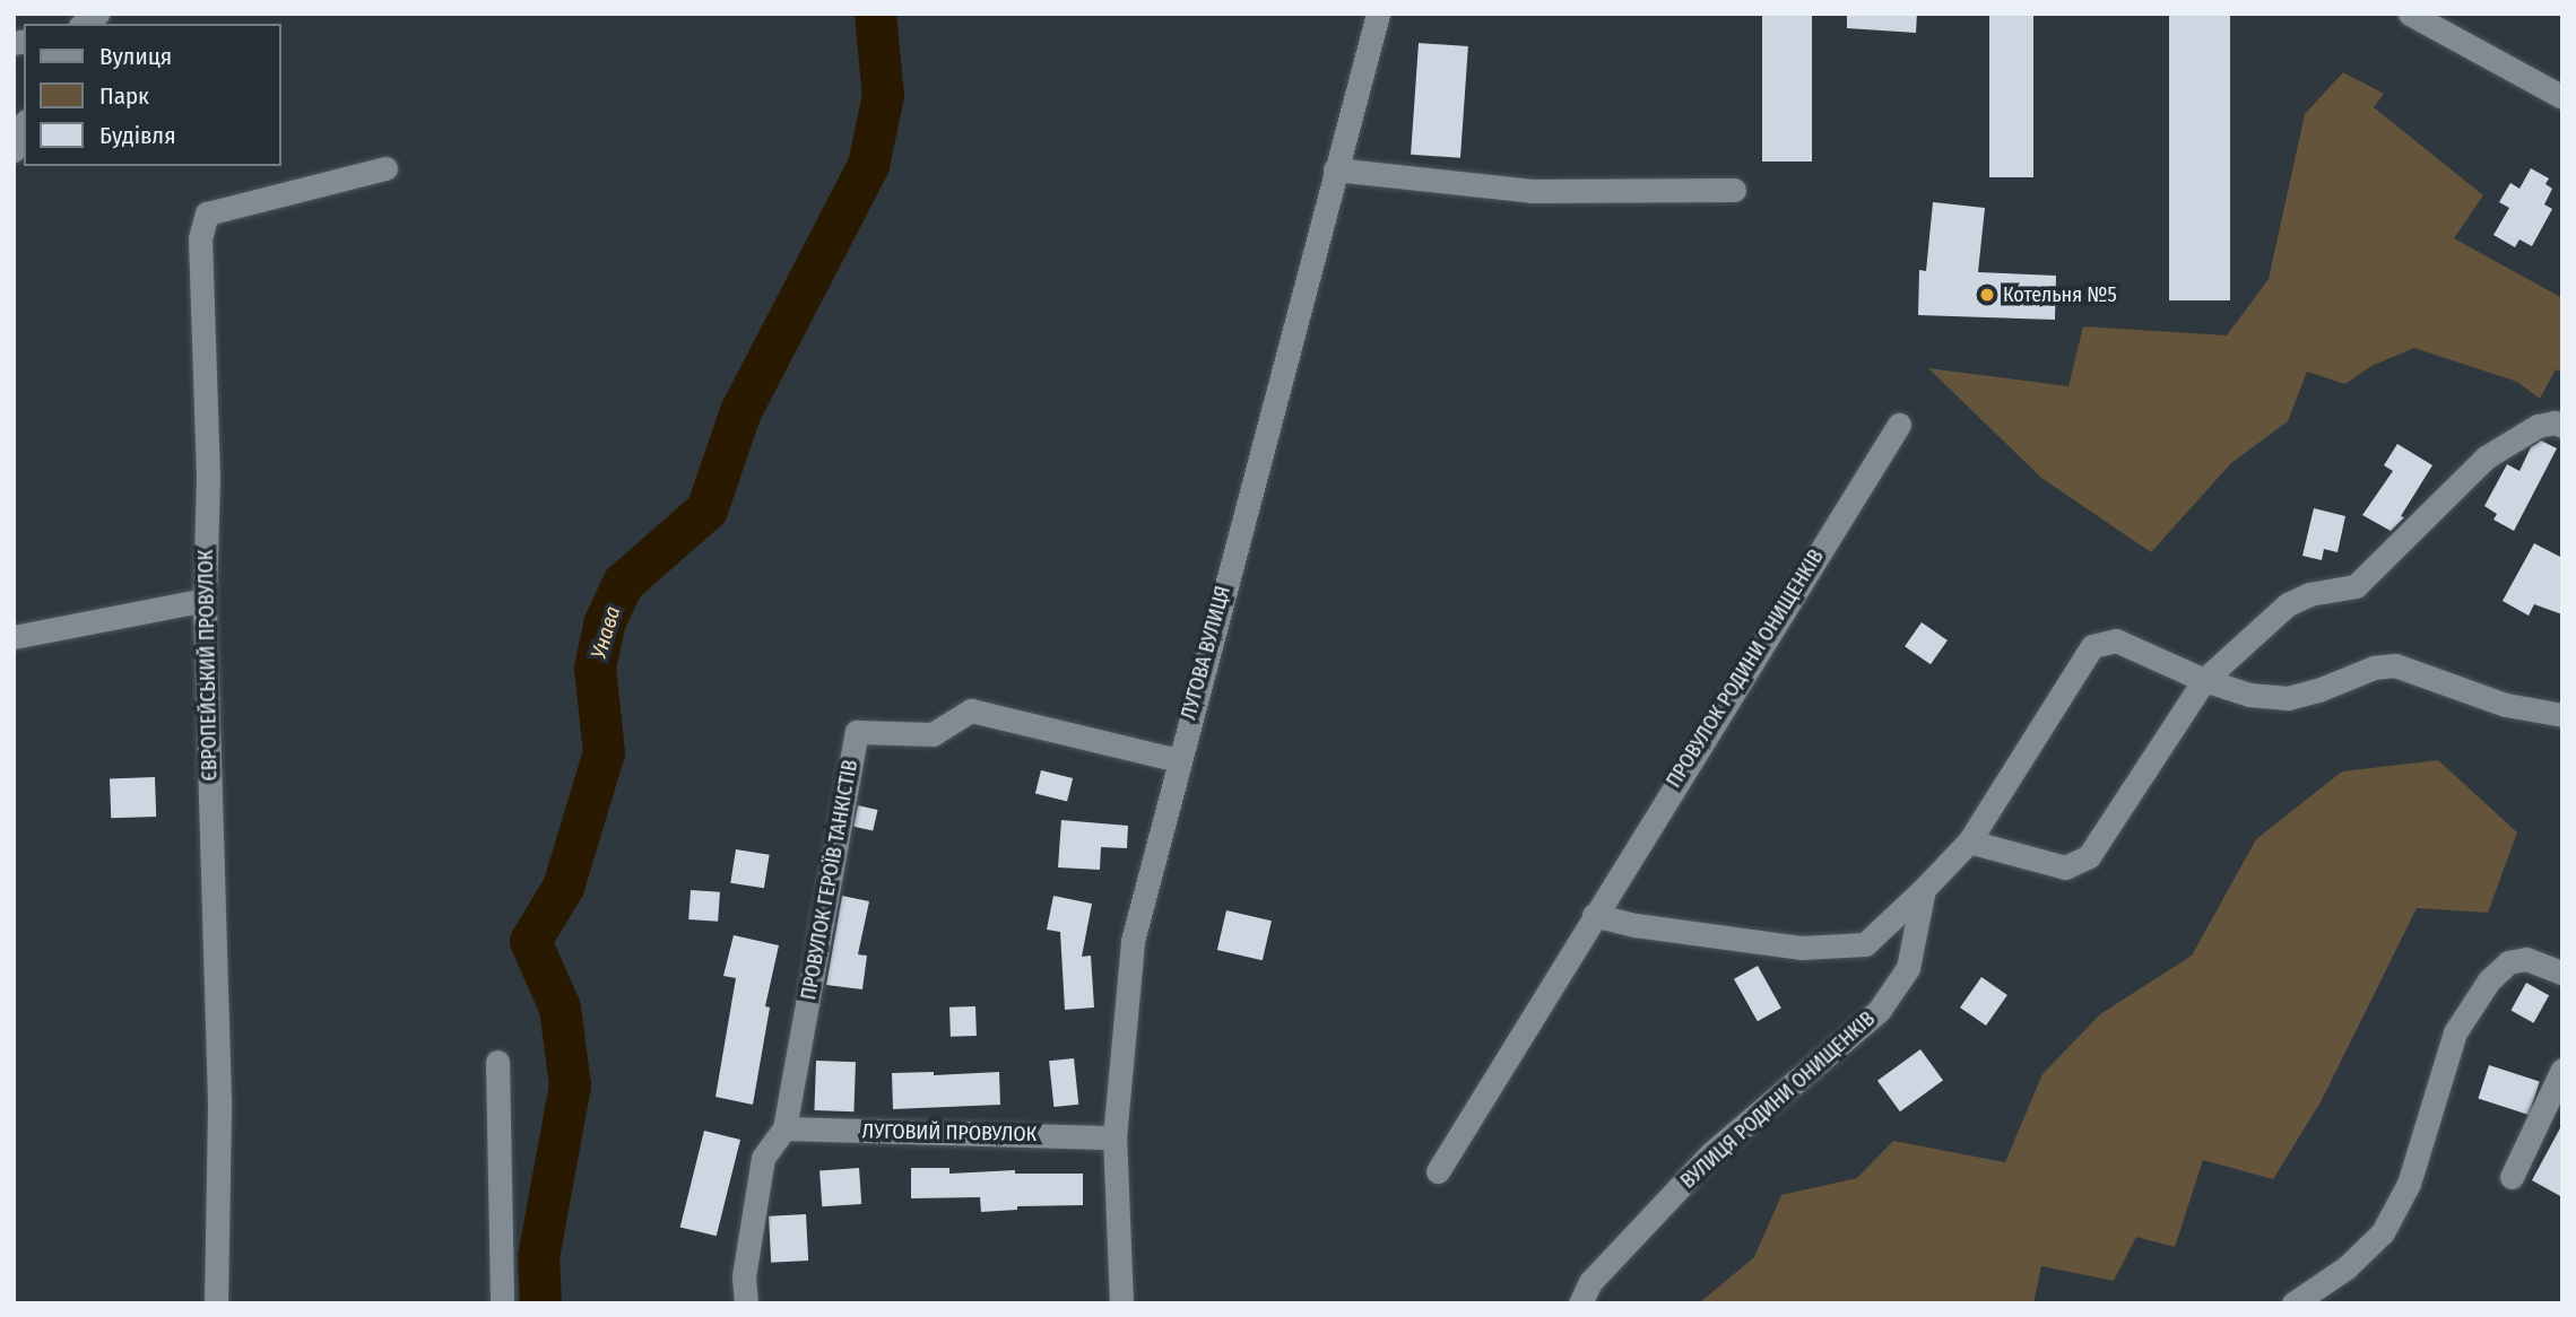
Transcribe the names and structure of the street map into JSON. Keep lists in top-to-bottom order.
{
  "streets": {
    "street": [
      "ЛУГОВА ВУЛИЦЯ",
      "ЄВРОПЕЙСЬКИЙ ПРОВУЛОК",
      "ПРОВУЛОК РОДИНИ ОНИЩЕНКІВ",
      "ПРОВУЛОК ГЕРОЇВ ТАНКІСТІВ",
      "ВУЛИЦЯ РОДИНИ ОНИЩЕНКІВ",
      "ЛУГОВИЙ ПРОВУЛОК"
    ]
  },
  "crossings": [
    ["ЛУГОВА ВУЛИЦЯ", "ПРОВУЛОК ГЕРОЇВ ТАНКІСТІВ"],
    ["ЛУГОВА ВУЛИЦЯ", "ЛУГОВИЙ ПРОВУЛОК"],
    ["ПРОВУЛОК ГЕРОЇВ ТАНКІСТІВ", "ЛУГОВИЙ ПРОВУЛОК"]
  ],
  "water": ["Унава"],
  "places": ["Котельня №5"],
  "legend": ["Вулиця", "Парк", "Будівля"]
}
